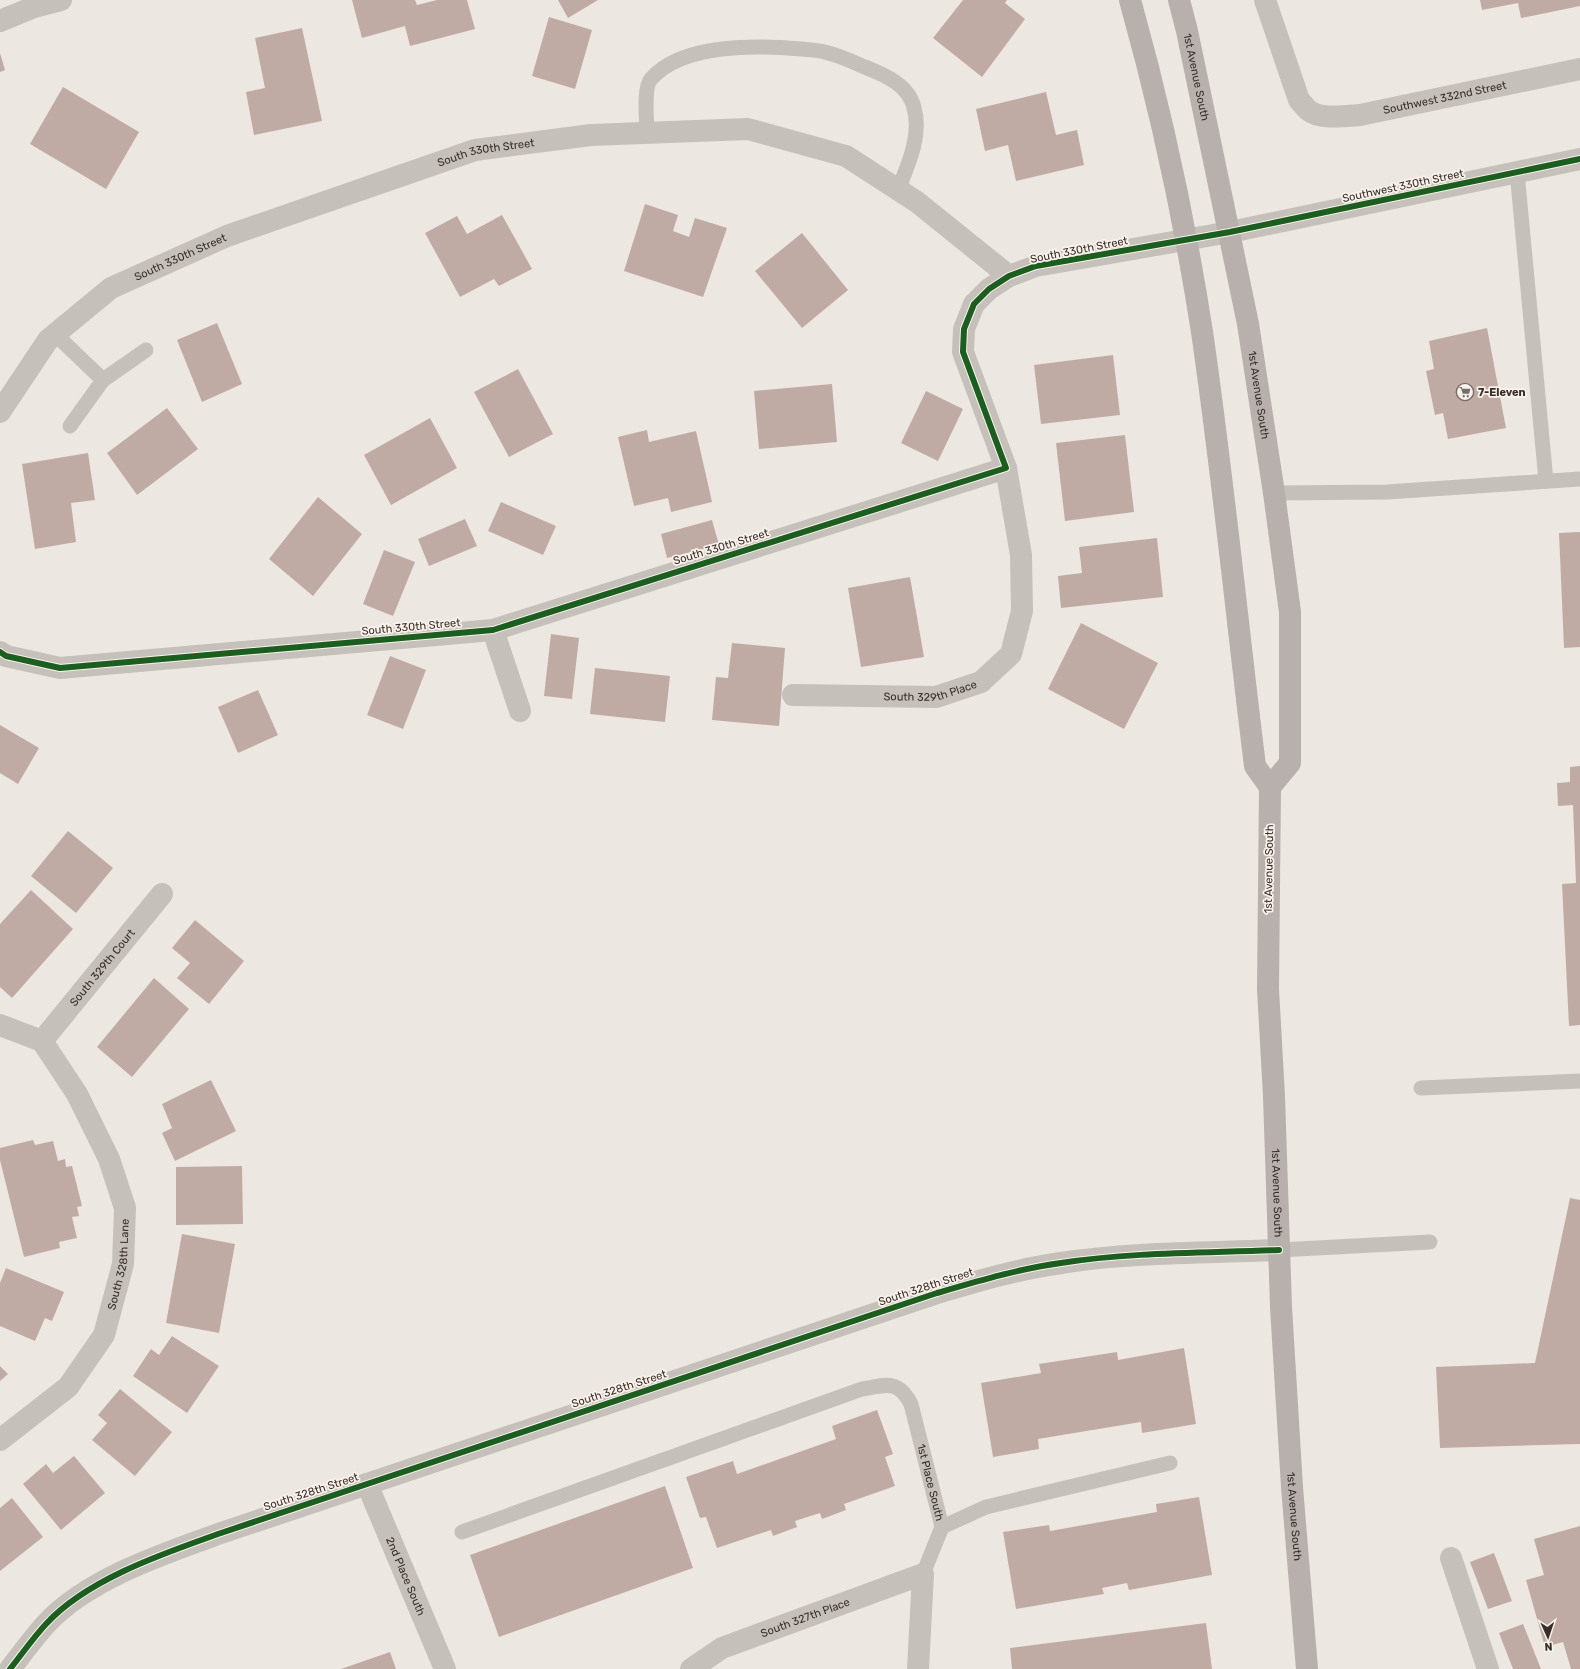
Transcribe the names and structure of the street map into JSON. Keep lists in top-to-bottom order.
{
  "streets": {
    "main road": ["1st Avenue South"],
    "street": [
      "Southwest 332nd Street",
      "South 330th Street",
      "Southwest 330th Street",
      "South 329th Place",
      "South 329th Court",
      "South 328th Lane",
      "South 328th Street",
      "1st Place South",
      "2nd Place South",
      "South 327th Place"
    ]
  },
  "crossings": [
    ["1st Avenue South", "South 330th Street"],
    ["1st Avenue South", "Southwest 330th Street"],
    ["1st Avenue South", "South 328th Street"],
    ["South 330th Street", "Southwest 330th Street"],
    ["South 330th Street", "South 329th Place"],
    ["South 329th Court", "South 328th Lane"],
    ["South 328th Street", "2nd Place South"],
    ["1st Place South", "South 327th Place"]
  ],
  "places": {
    "supermarket": ["7-Eleven"]
  },
  "north": "bottom"
}
